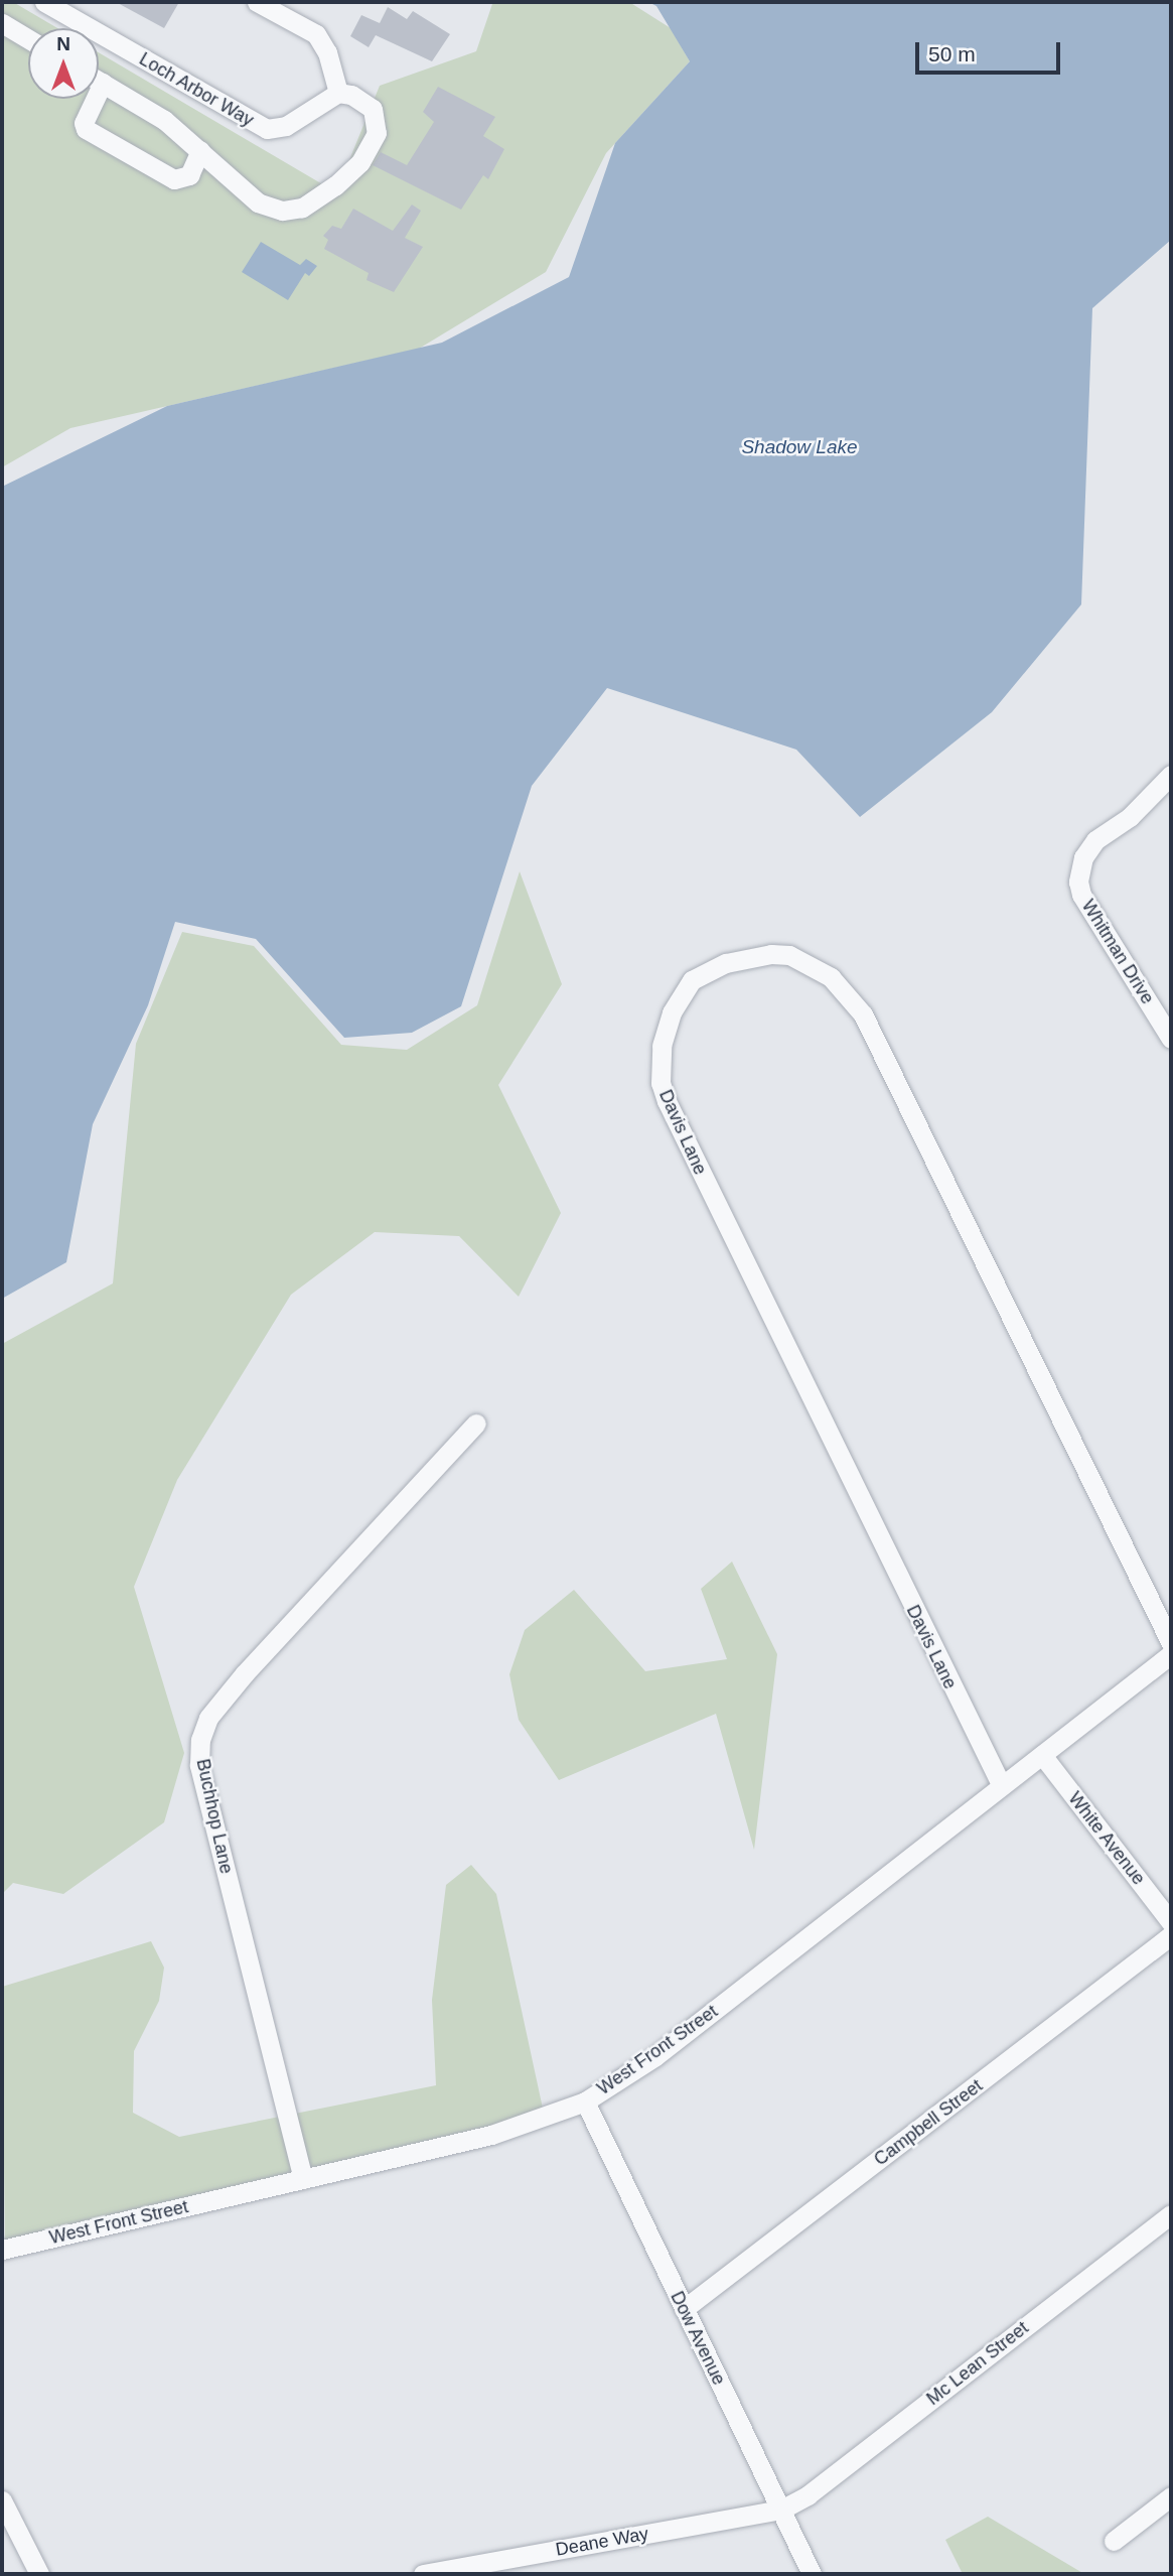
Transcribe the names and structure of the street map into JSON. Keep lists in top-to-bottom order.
{
  "streets": {
    "street": [
      "Loch Arbor Way",
      "Whitman Drive",
      "Davis Lane",
      "Buchhop Lane",
      "White Avenue",
      "West Front Street",
      "Campbell Street",
      "Dow Avenue",
      "Mc Lean Street",
      "Deane Way"
    ]
  },
  "crossings": [
    ["Davis Lane", "West Front Street"],
    ["Buchhop Lane", "West Front Street"],
    ["White Avenue", "West Front Street"],
    ["West Front Street", "Dow Avenue"],
    ["Campbell Street", "Dow Avenue"],
    ["Dow Avenue", "Mc Lean Street"],
    ["Dow Avenue", "Deane Way"],
    ["Mc Lean Street", "Deane Way"]
  ],
  "water": ["Shadow Lake"],
  "scale_bar": "50 m",
  "north": "top"
}
